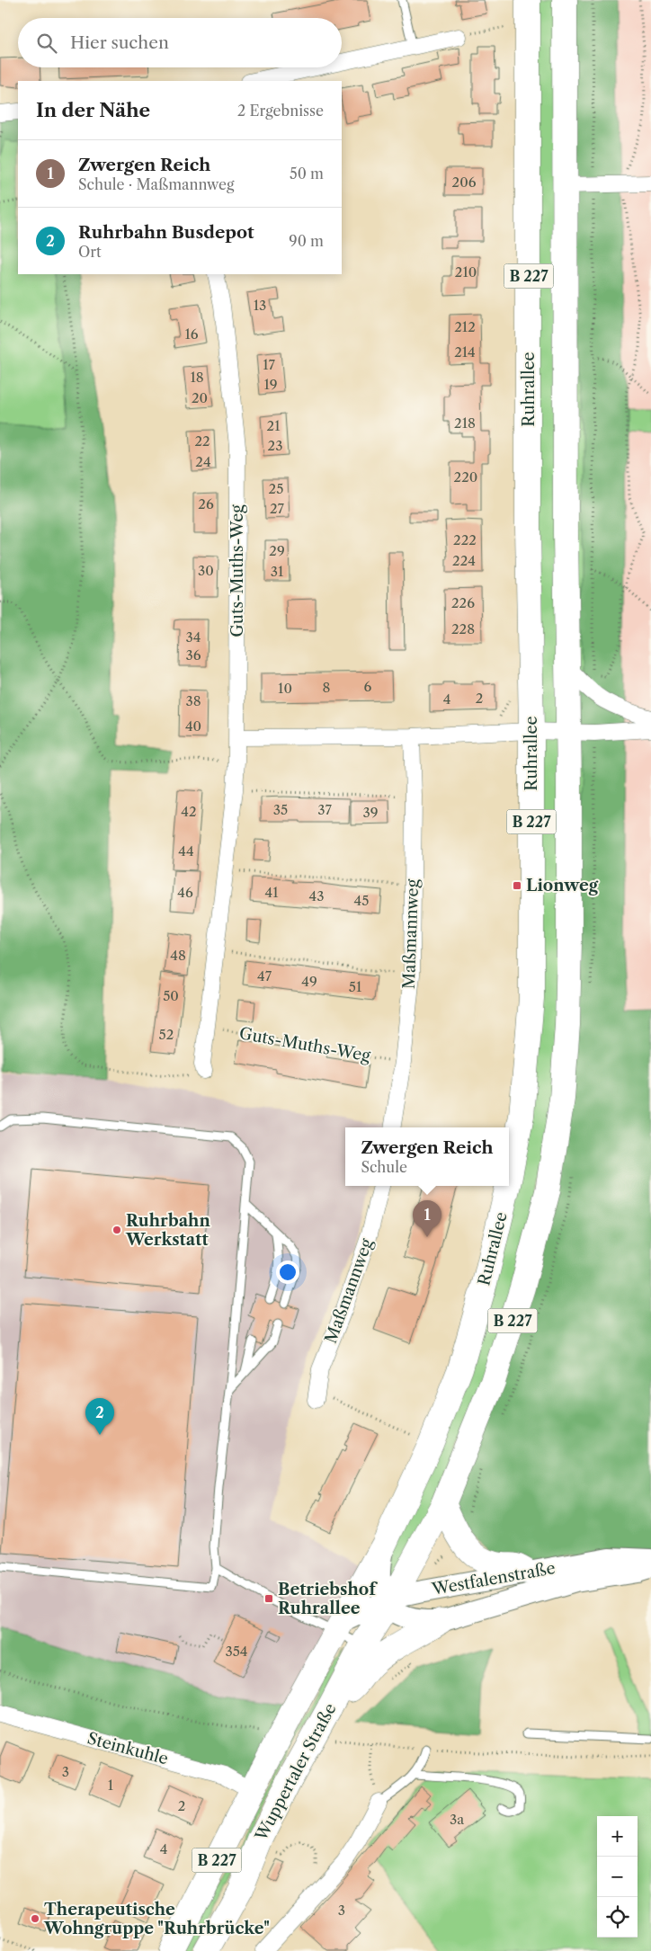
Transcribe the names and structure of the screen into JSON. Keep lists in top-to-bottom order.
{
  "streets": {
    "main road": [
      "B 227",
      "Ruhrallee",
      "Westfalenstraße",
      "Wuppertaler Straße"
    ],
    "street": ["Guts-Muths-Weg", "Maßmannweg", "Steinkuhle"]
  },
  "crossings": [
    ["B 227", "Westfalenstraße"],
    ["B 227", "Wuppertaler Straße"],
    ["Ruhrallee", "Westfalenstraße"],
    ["Ruhrallee", "Wuppertaler Straße"],
    ["Guts-Muths-Weg", "Maßmannweg"],
    ["Westfalenstraße", "Wuppertaler Straße"],
    ["Steinkuhle", "Wuppertaler Straße"]
  ],
  "places": {
    "transit": ["Lionweg", "Betriebshof Ruhrallee"],
    "other": ["Ruhrbahn Werkstatt", "Therapeutische Wohngruppe \"Ruhrbrücke\""]
  },
  "house_numbers": [
    "206",
    "210",
    "13",
    "212",
    "16",
    "214",
    "17",
    "18",
    "19",
    "20",
    "218",
    "21",
    "22",
    "23",
    "24",
    "220",
    "25",
    "26",
    "27",
    "222",
    "29",
    "224",
    "30",
    "31",
    "226",
    "228",
    "34",
    "36",
    "6",
    "8",
    "10",
    "2",
    "4",
    "38",
    "40",
    "35",
    "37",
    "42",
    "39",
    "44",
    "46",
    "41",
    "43",
    "45",
    "48",
    "47",
    "49",
    "51",
    "50",
    "52",
    "354",
    "3",
    "1",
    "2",
    "3a",
    "4",
    "3"
  ],
  "page": {
    "search": "Hier suchen",
    "heading": ["In der Nähe", "2 Ergebnisse"],
    "list": [
      {
        "mark": "1",
        "name": "Zwergen Reich",
        "note": "Schule · Maßmannweg",
        "value": "50 m"
      },
      {
        "mark": "2",
        "name": "Ruhrbahn Busdepot",
        "note": "Ort",
        "value": "90 m"
      }
    ],
    "popup": ["Zwergen Reich", "Schule"],
    "pins": ["1", "2"],
    "map_buttons": ["+", "−"]
  }
}
